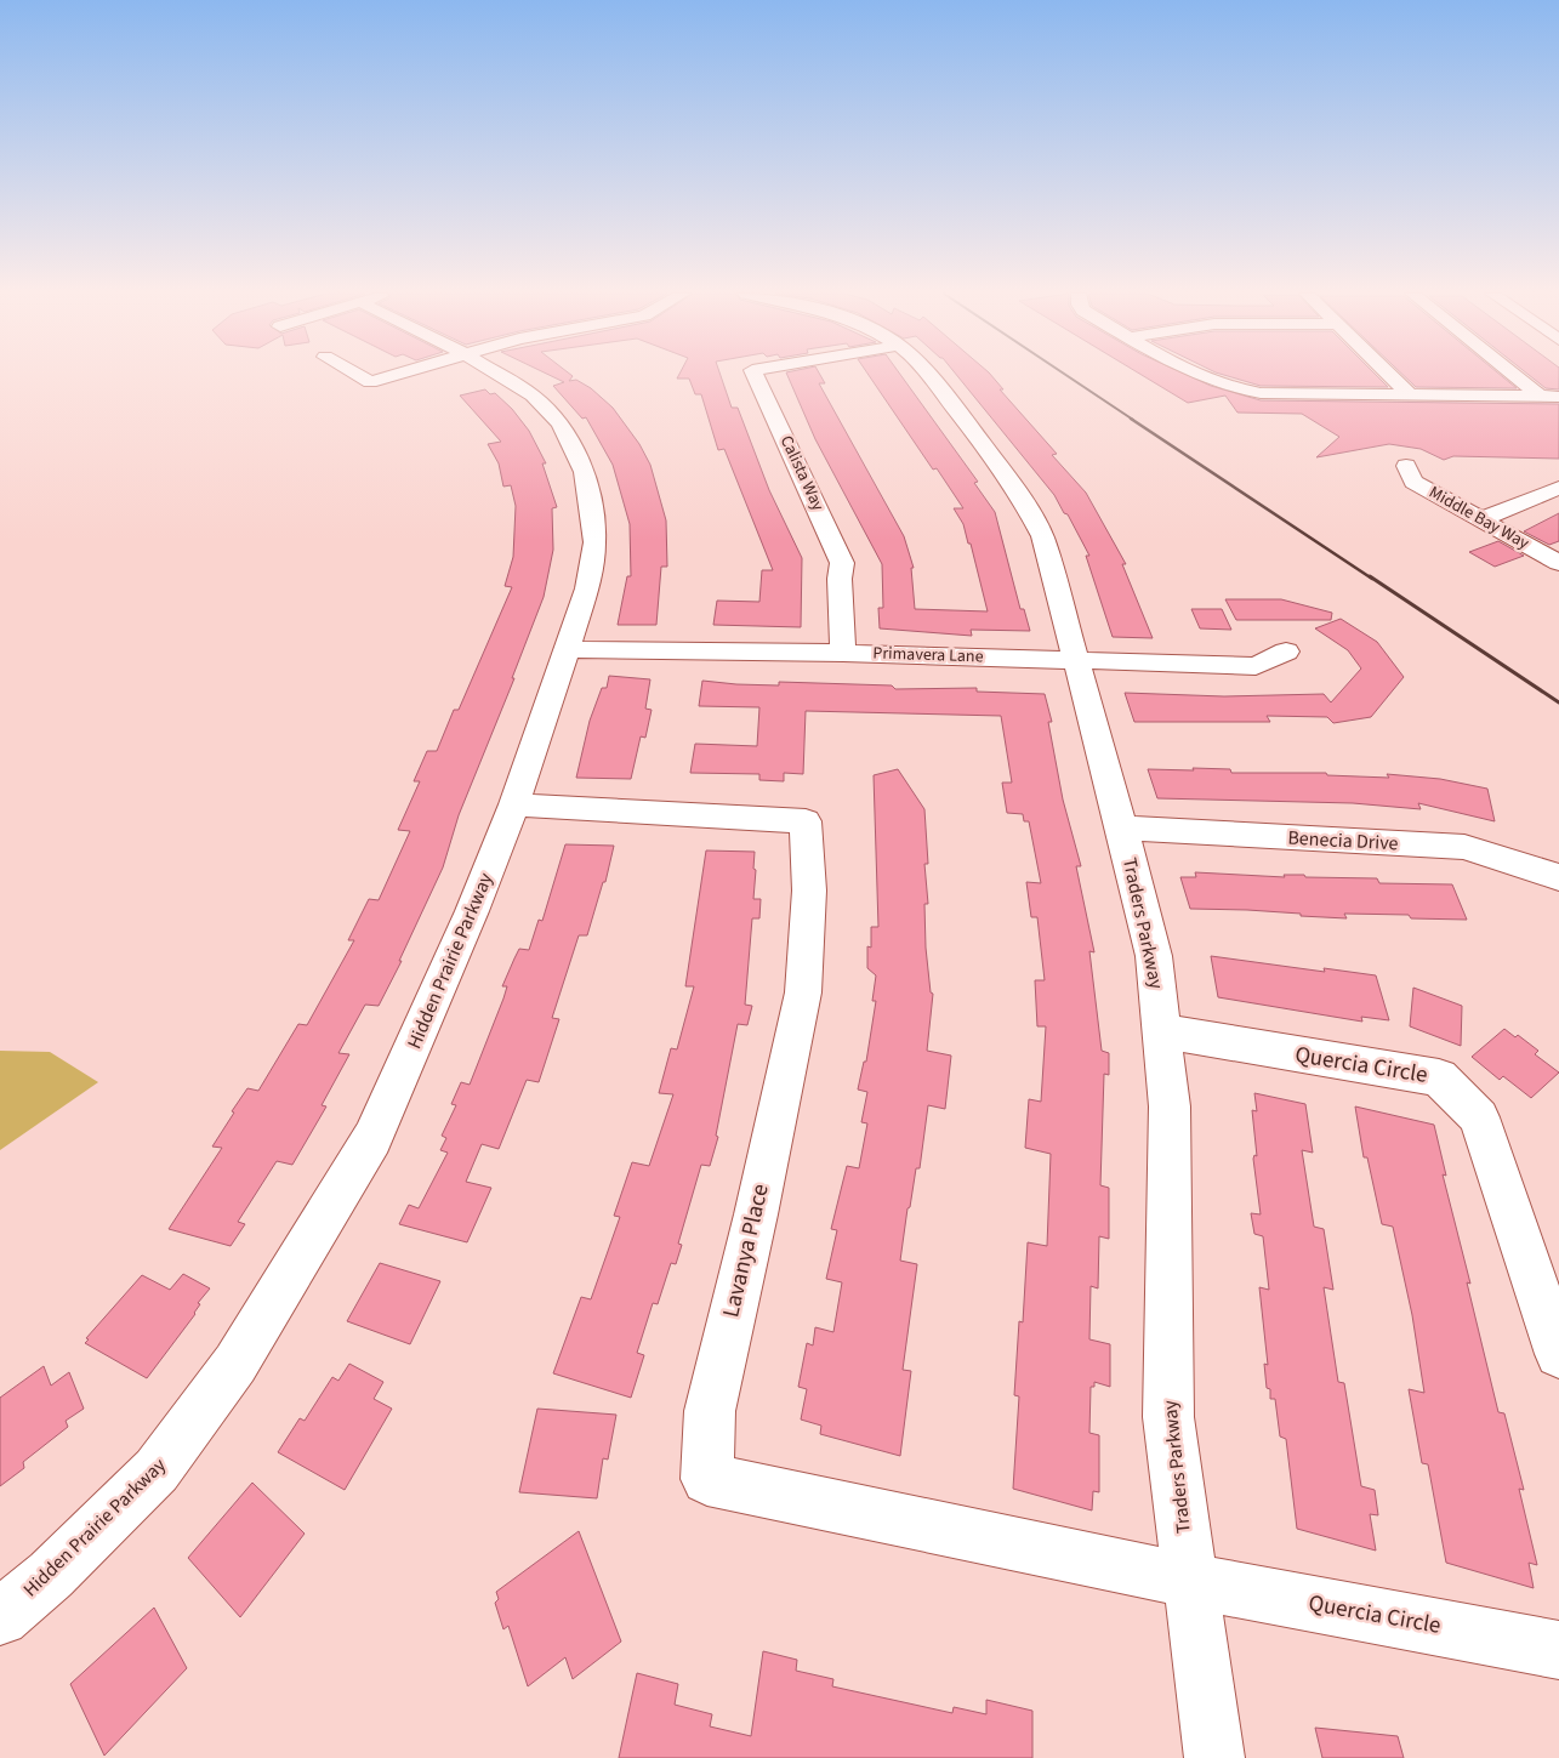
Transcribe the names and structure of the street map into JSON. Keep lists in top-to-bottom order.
{
  "streets": {
    "street": [
      "Calista Way",
      "Middle Bay Way",
      "Primavera Lane",
      "Benecia Drive",
      "Traders Parkway",
      "Hidden Prairie Parkway",
      "Quercia Circle",
      "Lavanya Place"
    ]
  },
  "crossings": [
    ["Calista Way", "Primavera Lane"],
    ["Primavera Lane", "Traders Parkway"],
    ["Primavera Lane", "Hidden Prairie Parkway"],
    ["Benecia Drive", "Traders Parkway"],
    ["Traders Parkway", "Quercia Circle"],
    ["Traders Parkway", "Lavanya Place"],
    ["Hidden Prairie Parkway", "Lavanya Place"],
    ["Quercia Circle", "Lavanya Place"]
  ]
}
